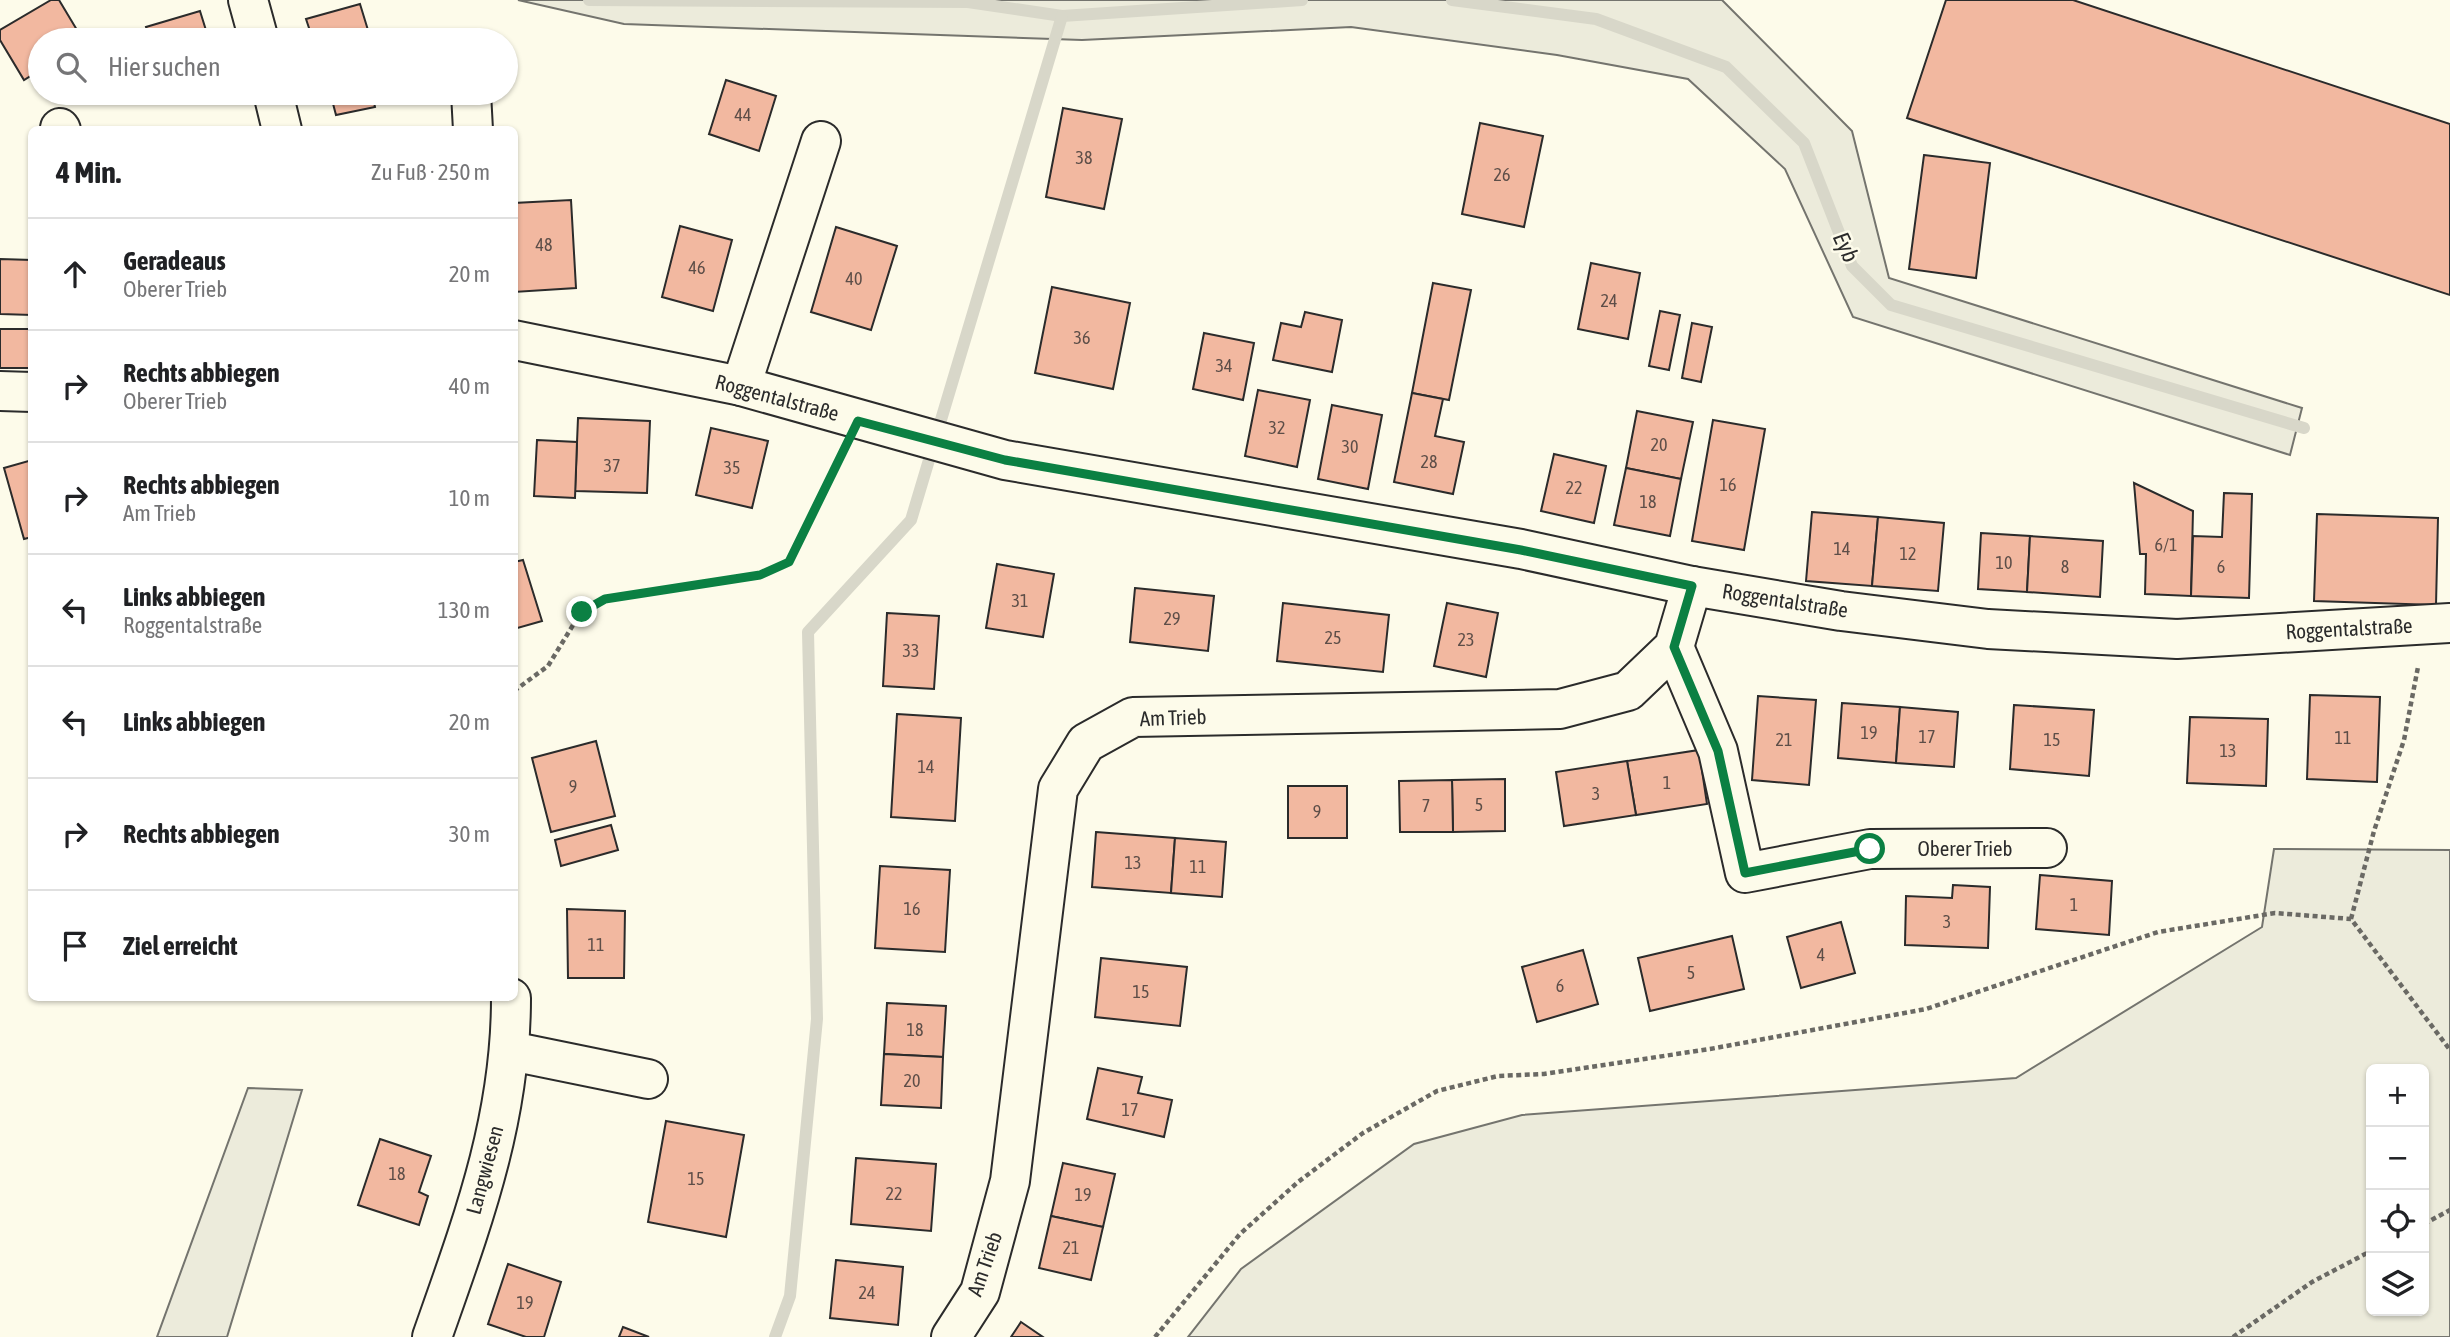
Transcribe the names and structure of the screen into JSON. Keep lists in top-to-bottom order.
{
  "streets": {
    "street": [
      "Roggentalstraße",
      "Am Trieb",
      "Oberer Trieb",
      "Langwiesen"
    ]
  },
  "crossings": [
    ["Roggentalstraße", "Am Trieb"],
    ["Am Trieb", "Oberer Trieb"]
  ],
  "water": ["Eyb"],
  "house_numbers": [
    "44",
    "38",
    "26",
    "48",
    "46",
    "40",
    "24",
    "36",
    "34",
    "32",
    "20",
    "30",
    "28",
    "37",
    "35",
    "16",
    "22",
    "18",
    "6/1",
    "14",
    "12",
    "10",
    "8",
    "6",
    "31",
    "29",
    "25",
    "23",
    "33",
    "19",
    "17",
    "11",
    "21",
    "15",
    "13",
    "14",
    "1",
    "9",
    "3",
    "5",
    "7",
    "9",
    "13",
    "11",
    "1",
    "16",
    "3",
    "11",
    "4",
    "5",
    "6",
    "15",
    "18",
    "20",
    "17",
    "18",
    "15",
    "22",
    "19",
    "21",
    "24",
    "19"
  ],
  "page": {
    "search": "Hier suchen",
    "heading": ["4 Min.", "Zu Fuß · 250 m"],
    "list": [
      ["Geradeaus", "Oberer Trieb", "20 m"],
      ["Rechts abbiegen", "Oberer Trieb", "40 m"],
      ["Rechts abbiegen", "Am Trieb", "10 m"],
      ["Links abbiegen", "Roggentalstraße", "130 m"],
      ["Links abbiegen", "20 m"],
      ["Rechts abbiegen", "30 m"],
      "Ziel erreicht"
    ],
    "map_buttons": ["+", "−"]
  }
}
